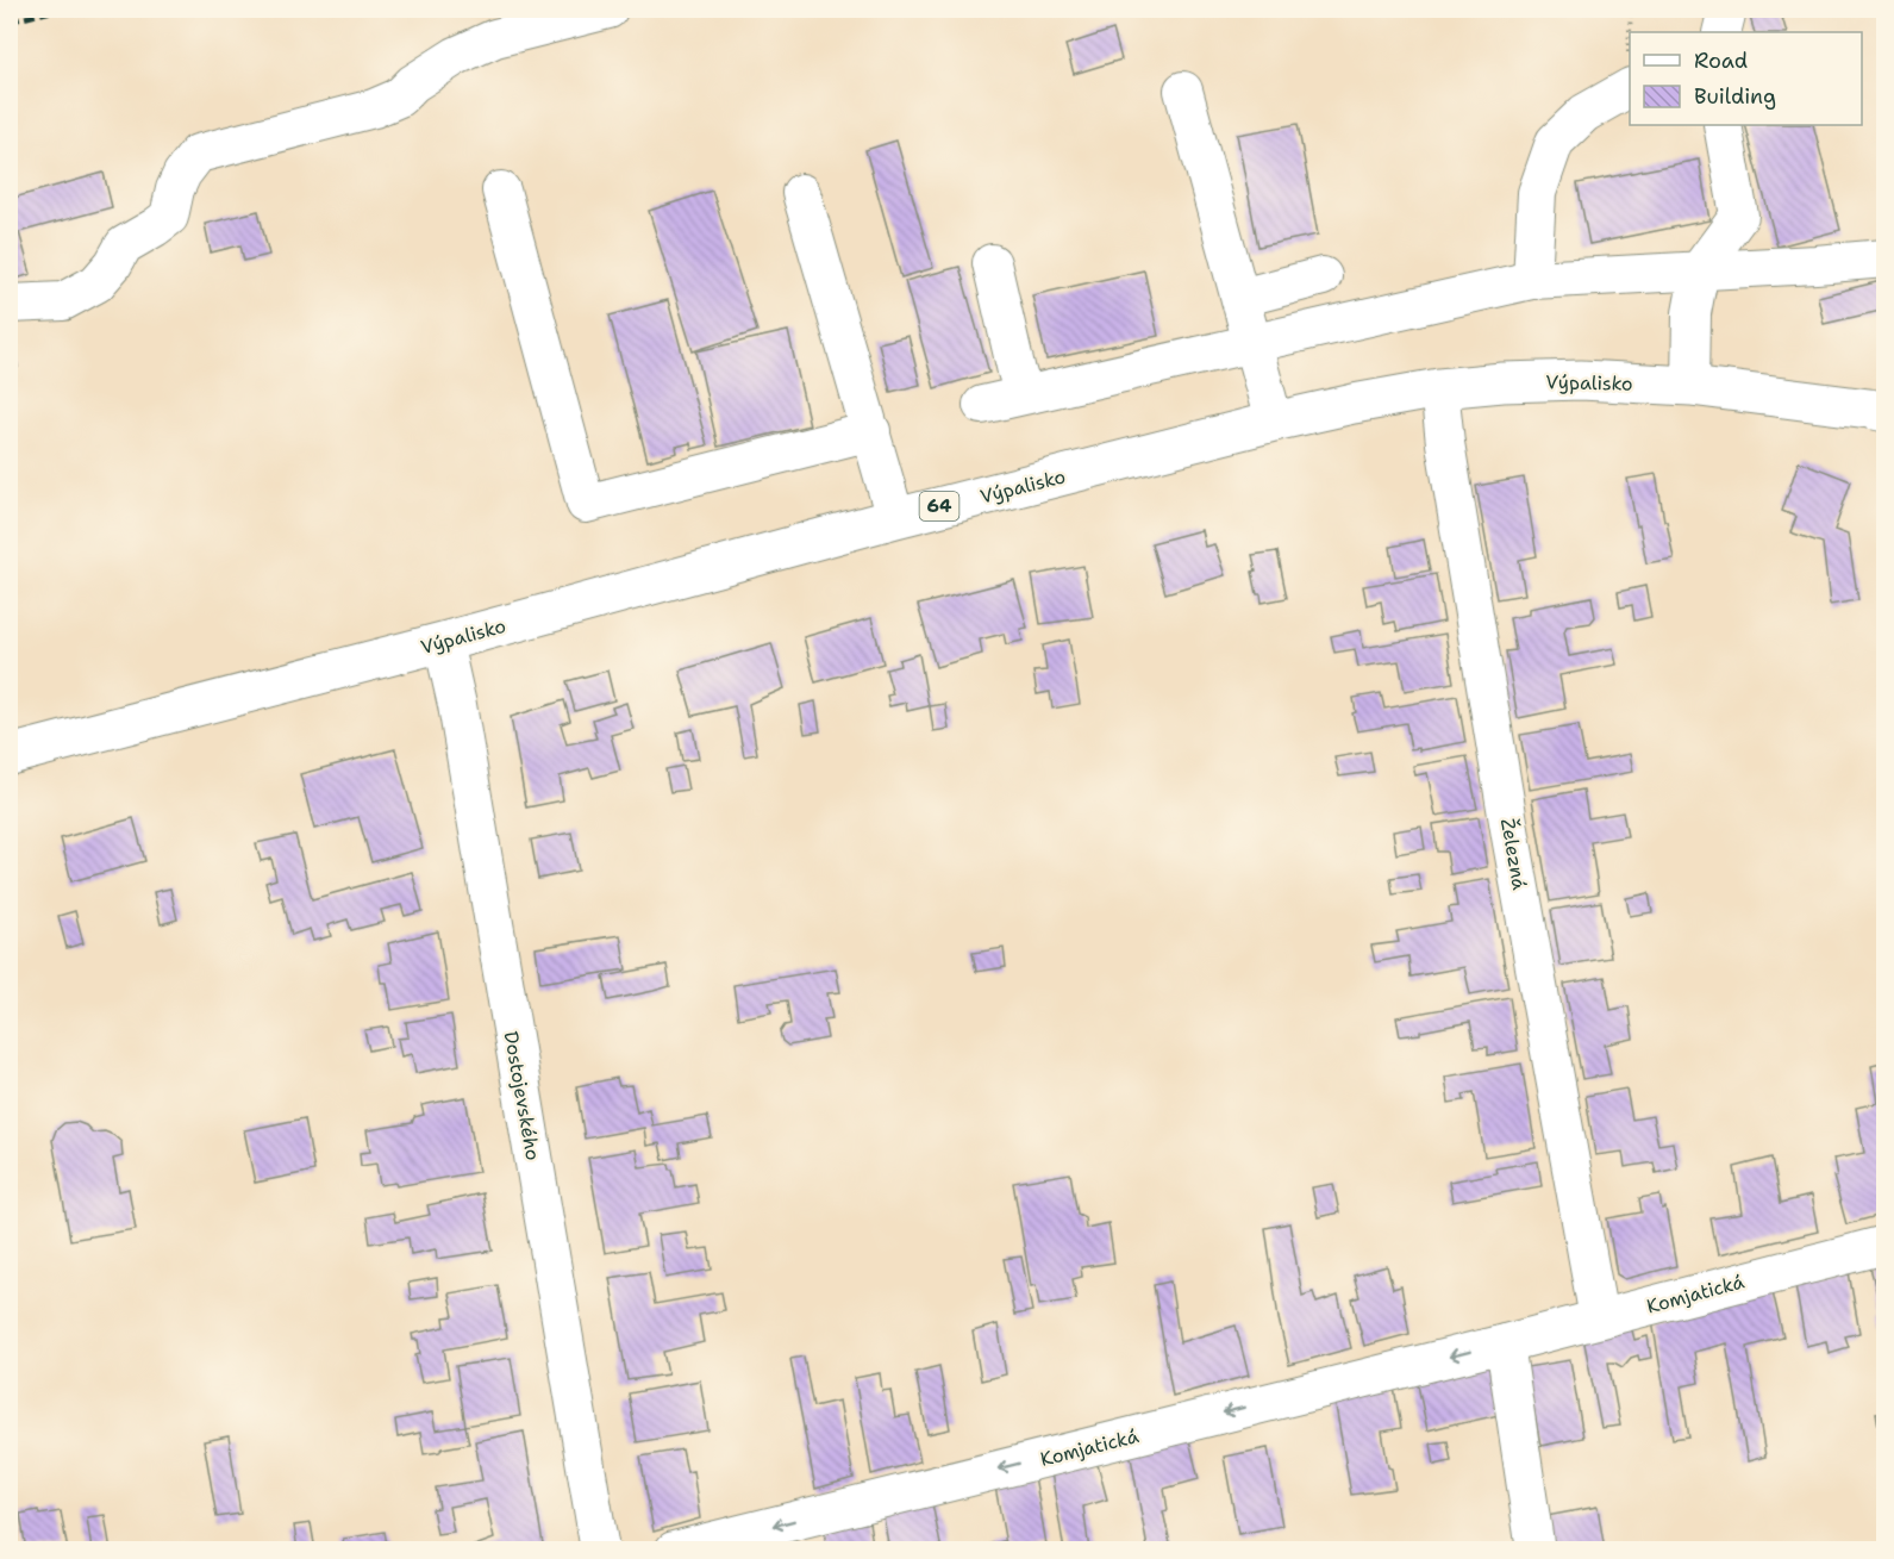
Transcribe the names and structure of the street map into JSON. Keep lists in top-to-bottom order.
{
  "streets": {
    "main road": ["Výpalisko", "64"],
    "street": ["Železná", "Dostojevského", "Komjatická"]
  },
  "crossings": [
    ["Výpalisko", "Železná"],
    ["Výpalisko", "Dostojevského"],
    ["Železná", "Komjatická"]
  ],
  "one_way": ["Komjatická"],
  "legend": ["Road", "Building"]
}
